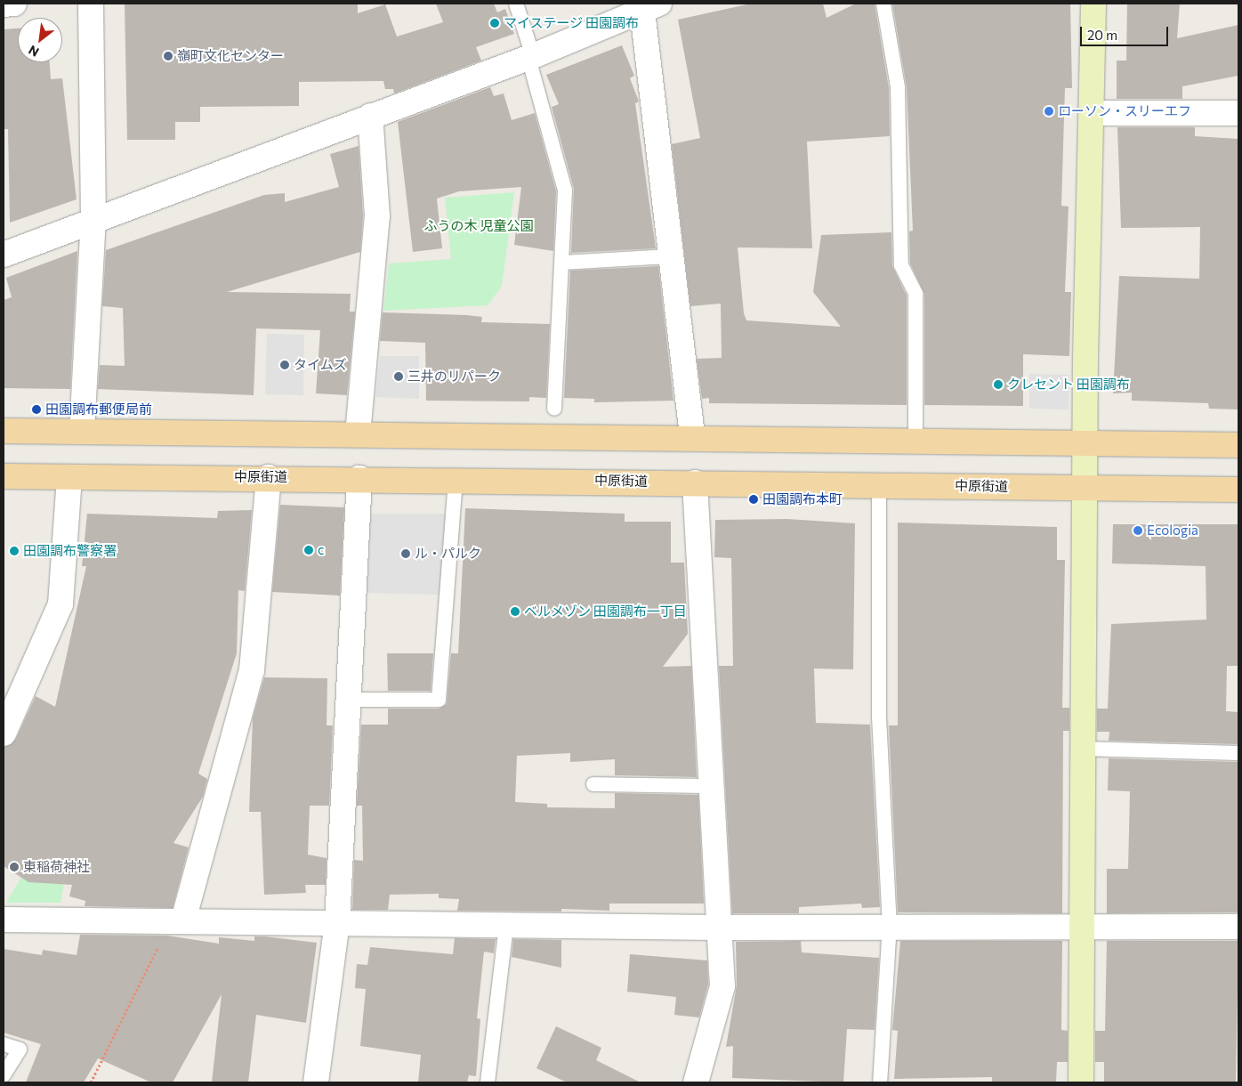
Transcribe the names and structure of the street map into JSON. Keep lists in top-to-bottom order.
{
  "streets": {
    "main road": ["中原街道"]
  },
  "parks": ["ふうの木 児童公園"],
  "places": [
    "マイステージ 田園調布",
    "嶺町文化センター",
    "ローソン・スリーエフ",
    "タイムズ",
    "三井のリパーク",
    "クレセント 田園調布",
    "田園調布郵便局前",
    "田園調布本町",
    "Ecologia",
    "c",
    "田園調布警察署",
    "ル・パルク",
    "ベルメゾン 田園調布一丁目",
    "東稲荷神社"
  ],
  "scale_bar": "20 m",
  "north": "bottom left"
}
